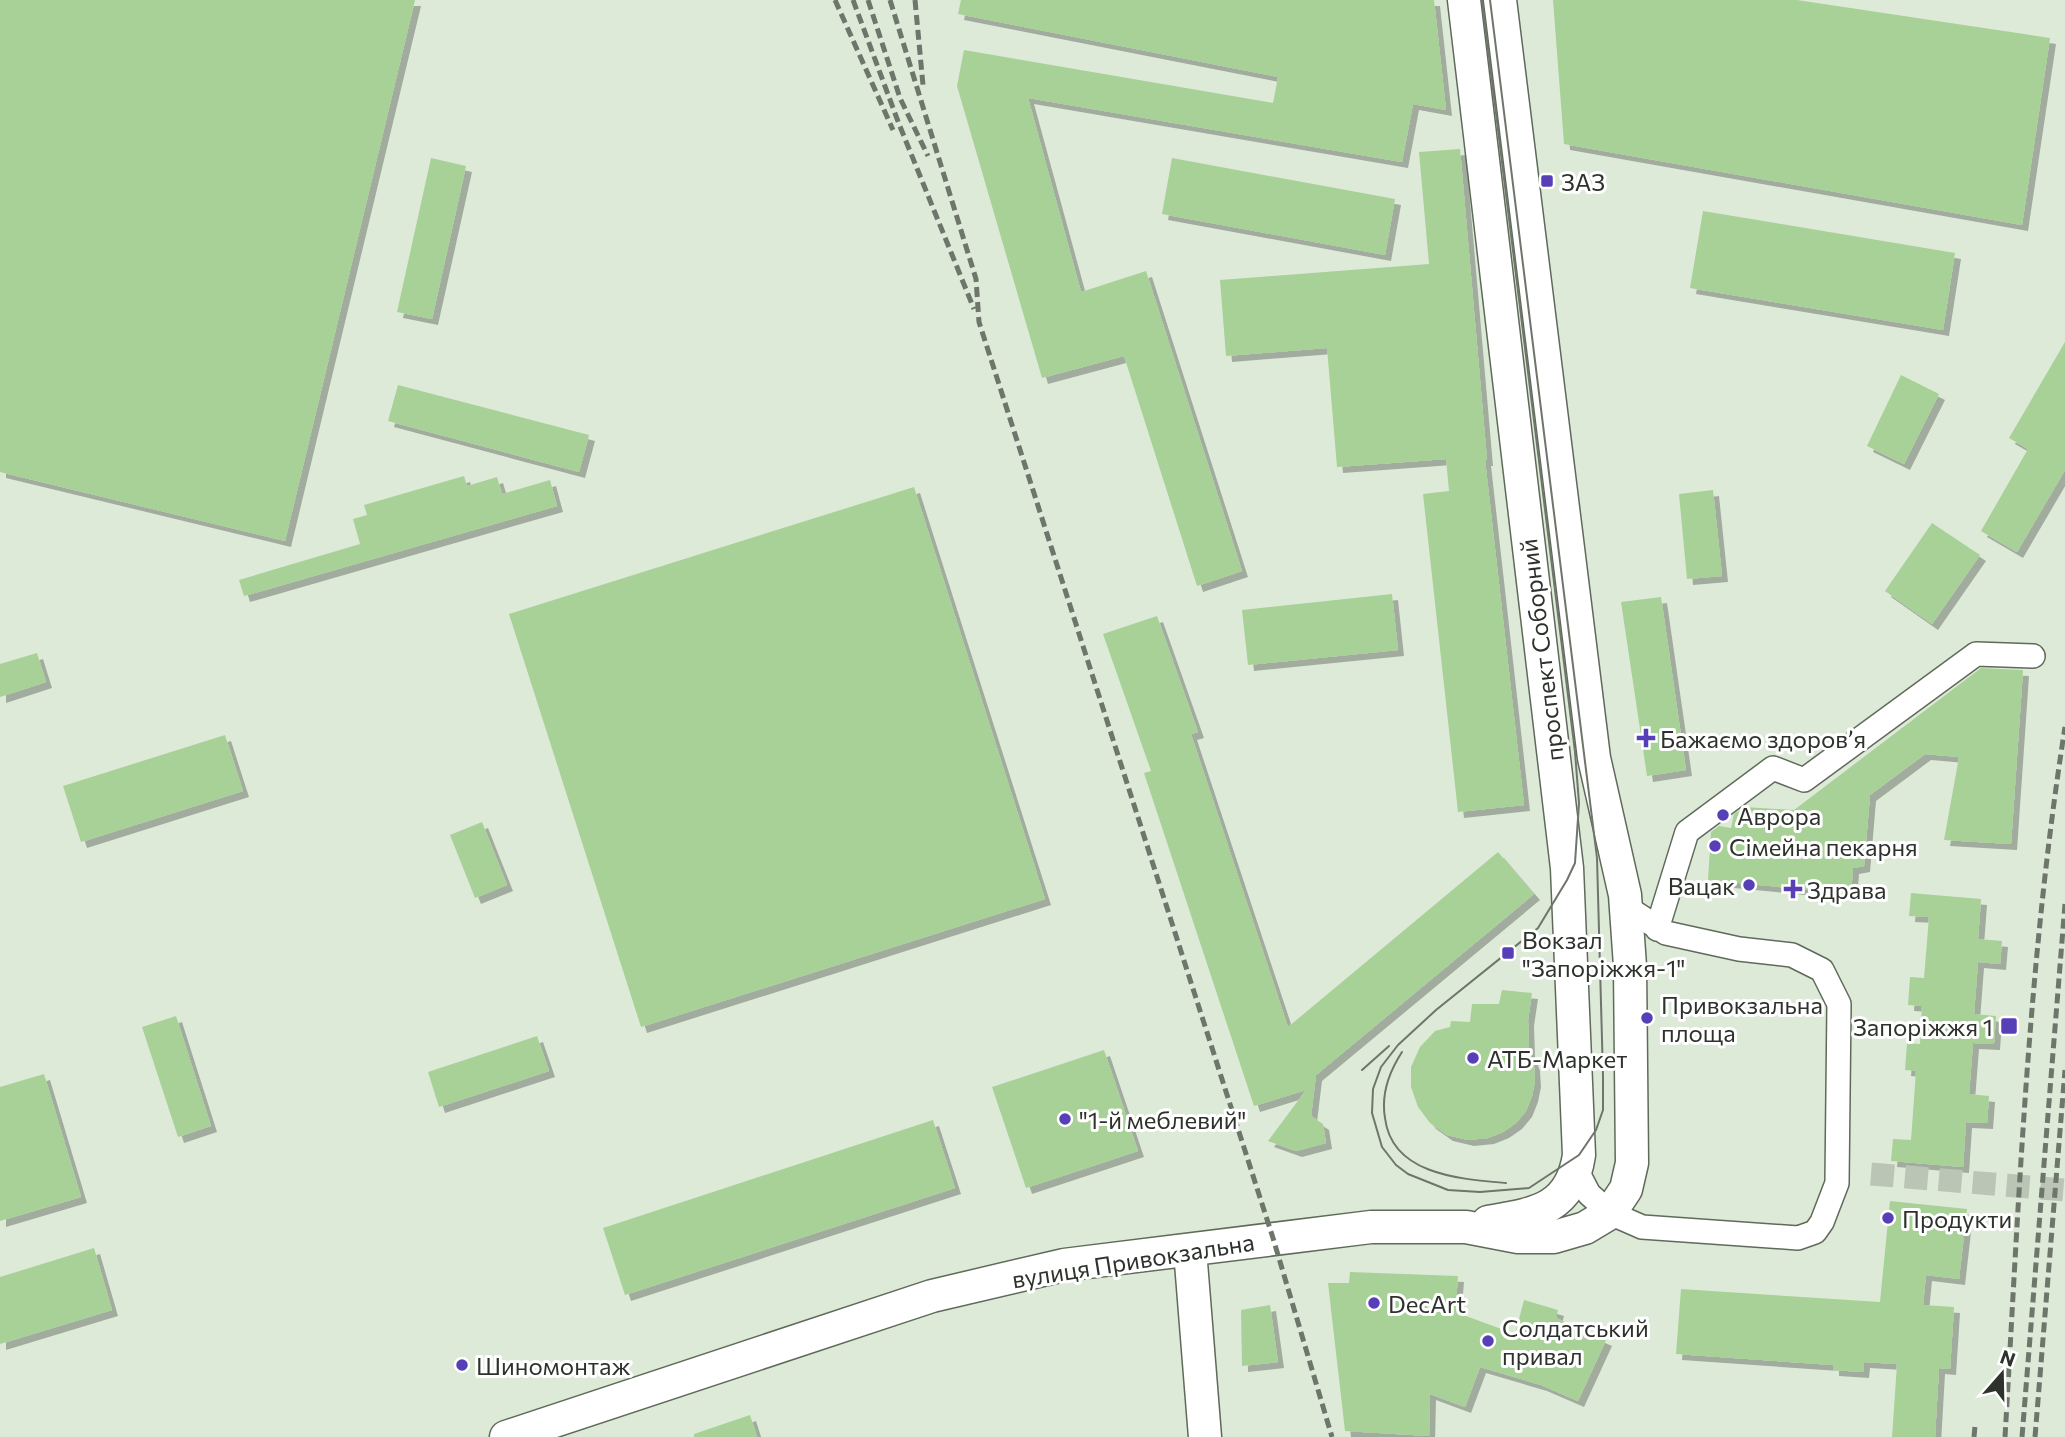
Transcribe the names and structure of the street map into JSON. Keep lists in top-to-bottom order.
{
  "streets": {
    "main road": ["проспект Соборний", "вулиця Привокзальна"]
  },
  "crossings": [
    ["проспект Соборний", "вулиця Привокзальна"]
  ],
  "places": {
    "transit": ["ЗАЗ", "Вокзал \"Запоріжжя-1\"", "Запоріжжя 1"],
    "health": ["Бажаємо здоровʼя", "Здрава"],
    "other": [
      "Аврора",
      "Сімейна пекарня",
      "Вацак",
      "Привокзальна площа",
      "АТБ-Маркет",
      "\"1-й меблевий\"",
      "Продукти",
      "DecArt",
      "Солдатський привал",
      "Шиномонтаж"
    ]
  },
  "north": "top"
}
